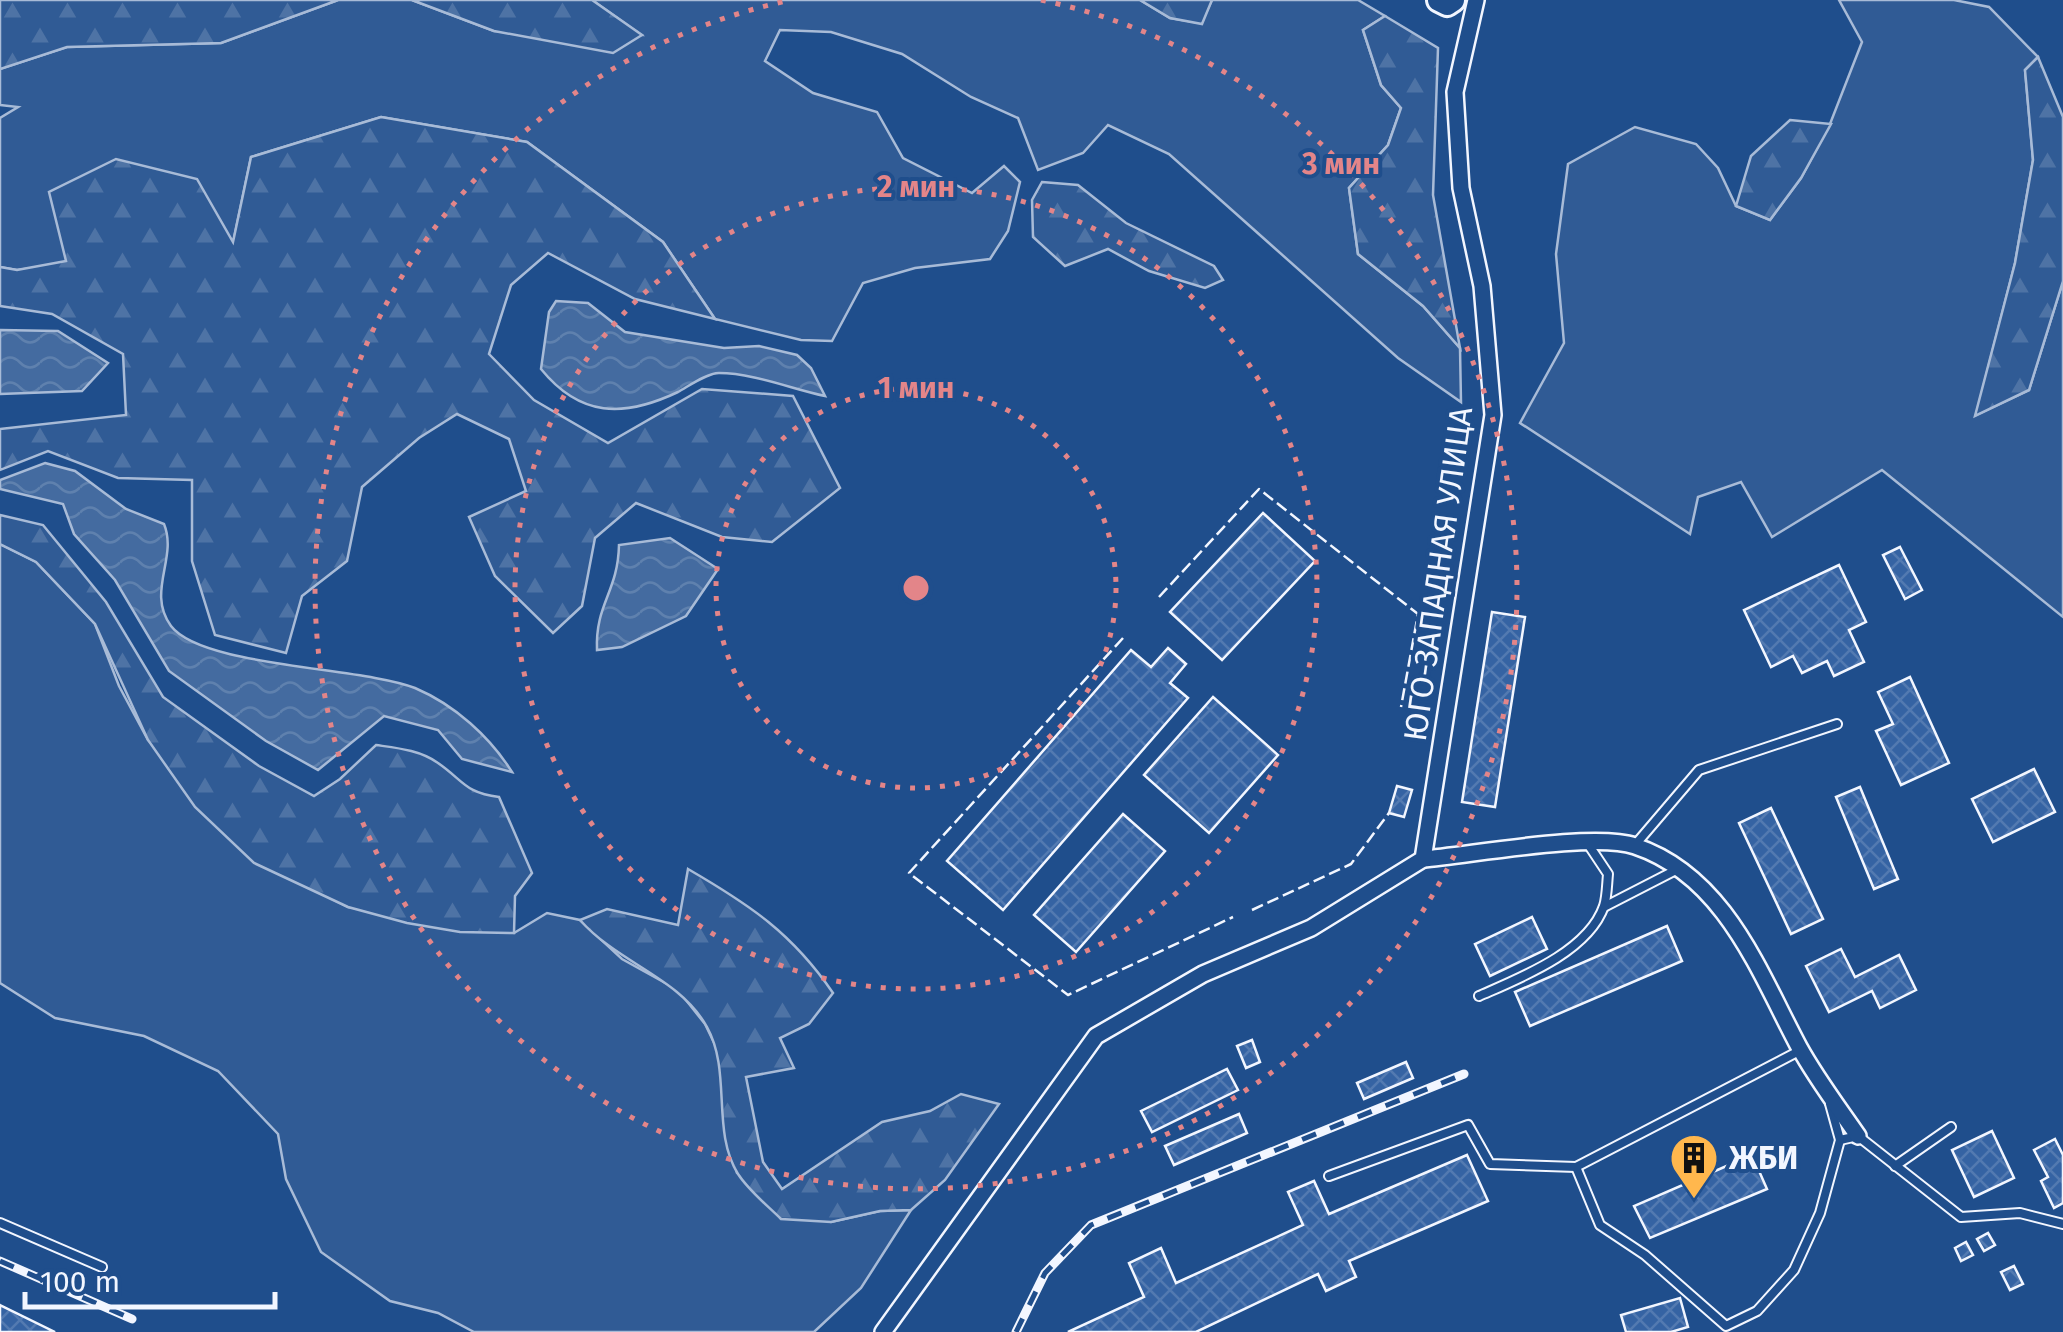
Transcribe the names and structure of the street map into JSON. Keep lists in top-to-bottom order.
{
  "streets": {
    "street": ["ЮГО-ЗАПАДНАЯ УЛИЦА"]
  },
  "places": {
    "building": ["ЖБИ"]
  },
  "scale_bar": "100 m",
  "rings": ["3 мин", "2 мин", "1 мин"]
}
